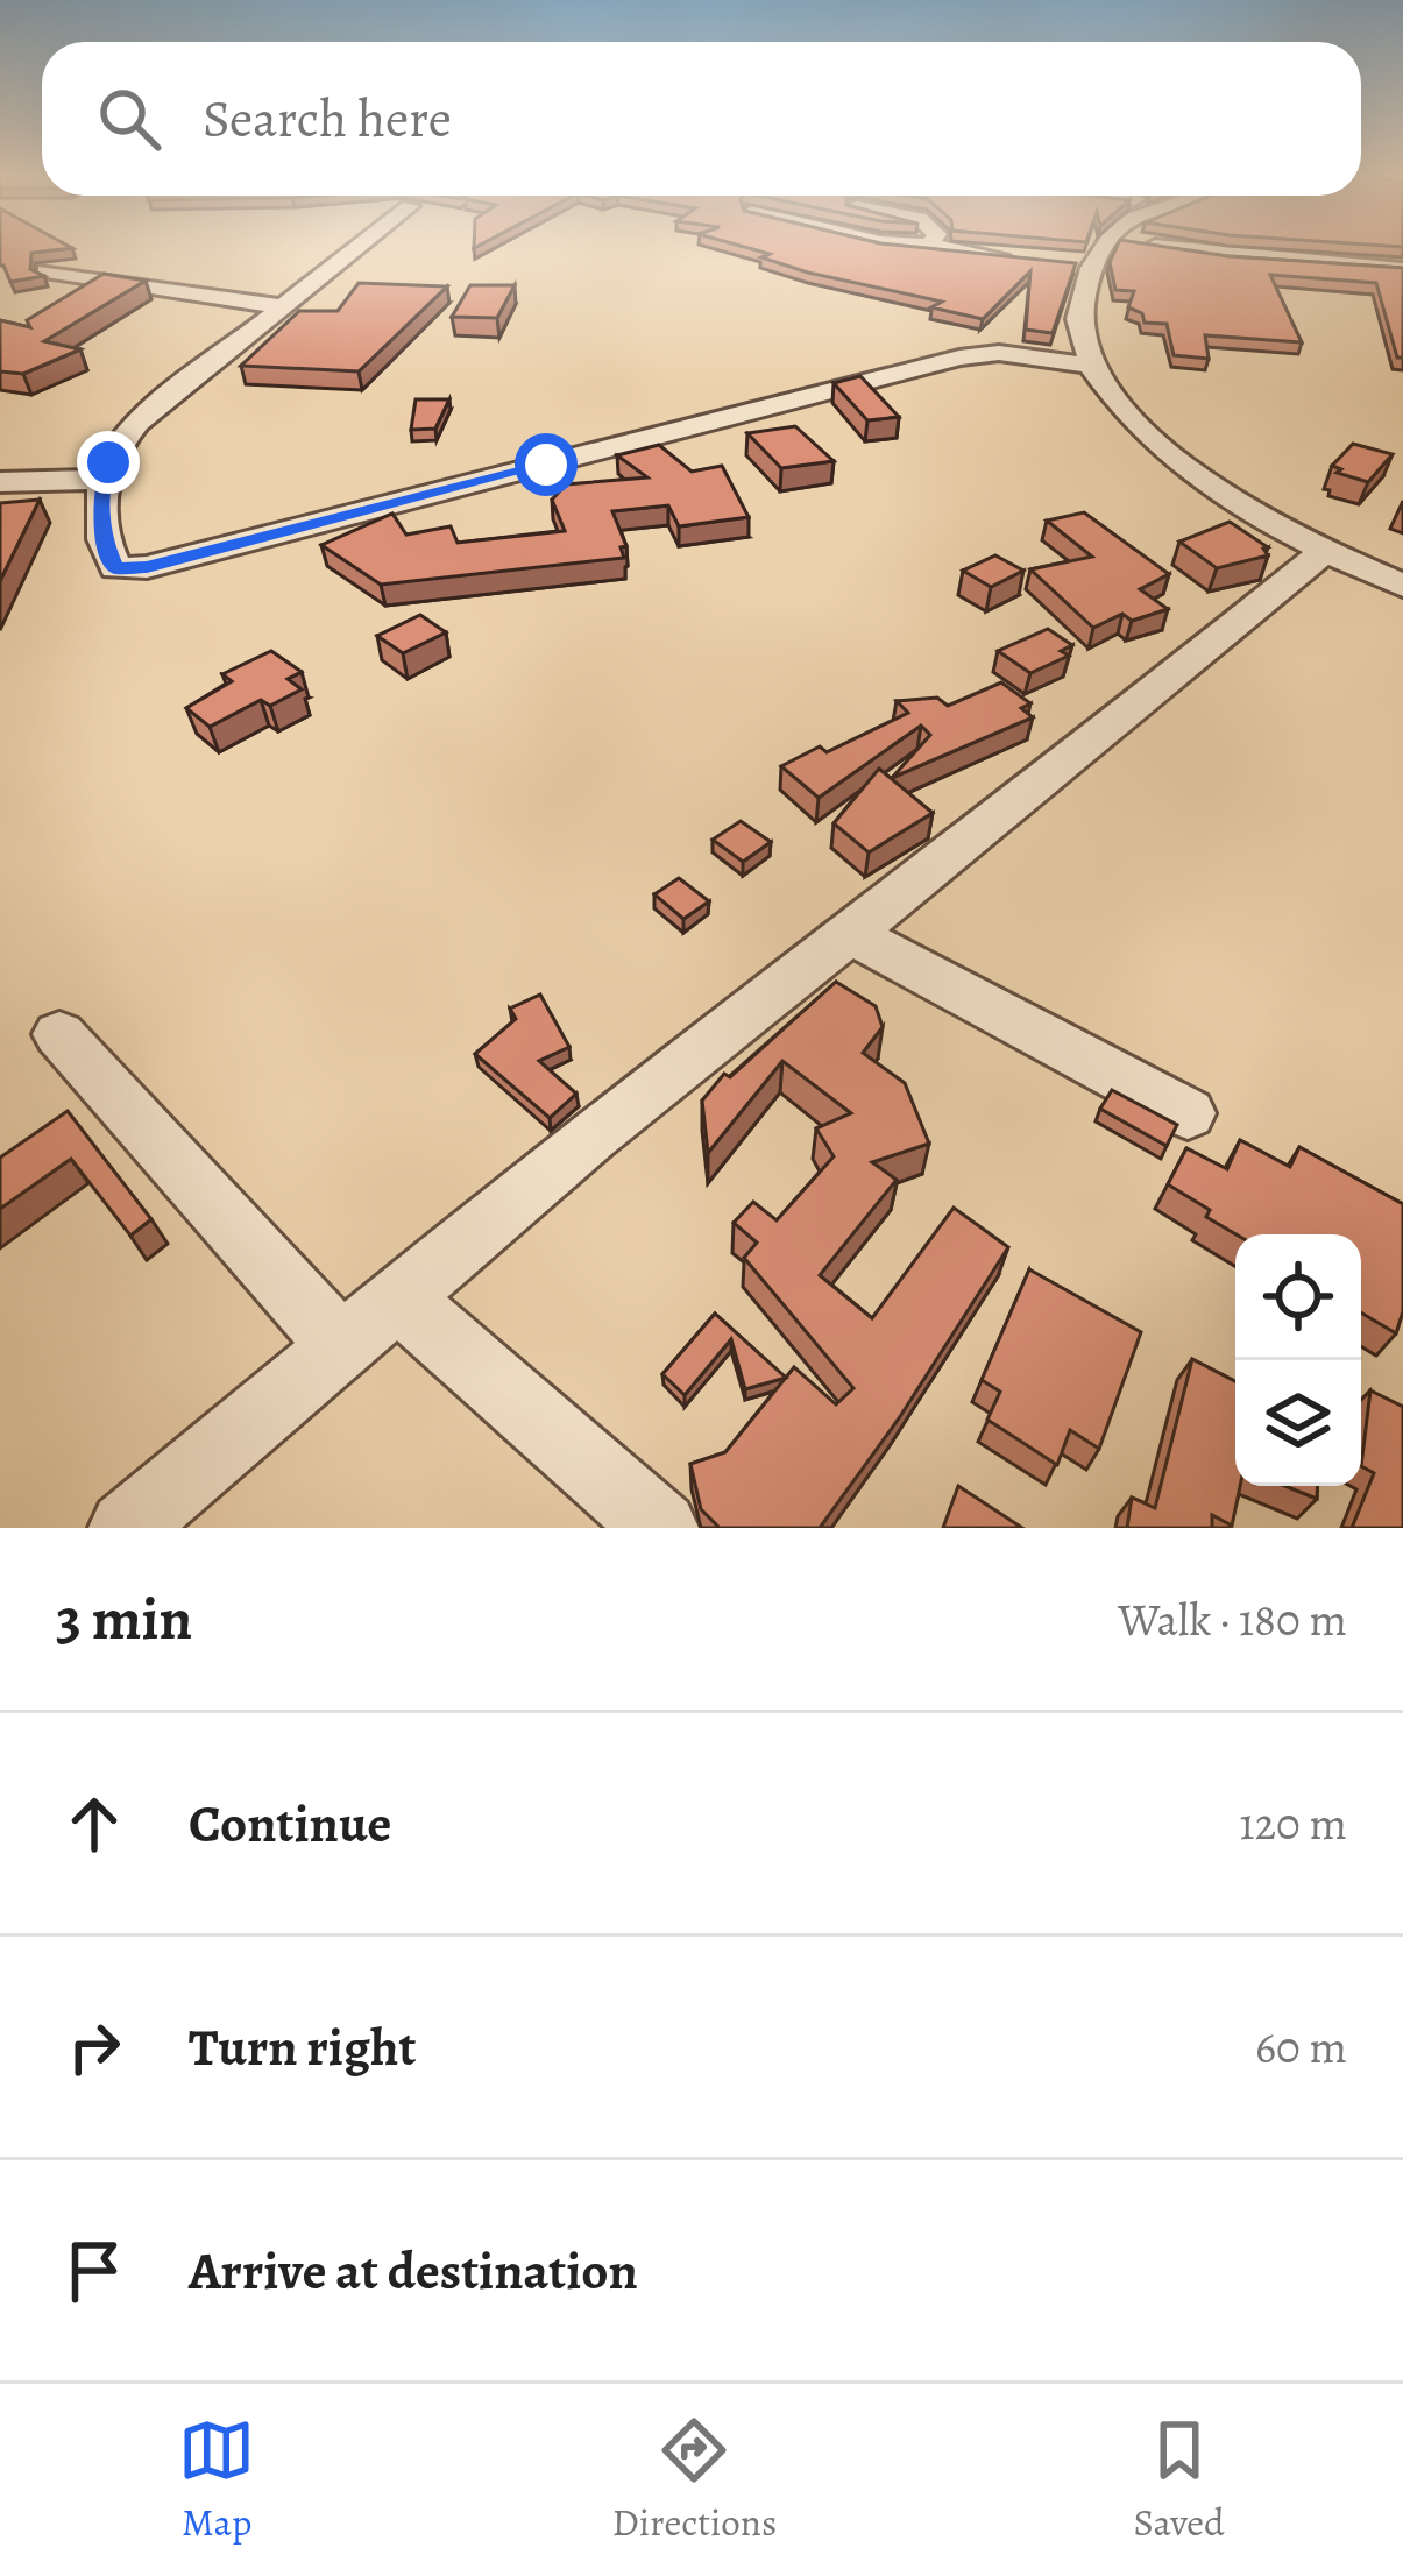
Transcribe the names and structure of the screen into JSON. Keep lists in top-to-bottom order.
{
  "page": {
    "search": "Search here",
    "heading": ["3 min", "Walk · 180 m"],
    "list": [
      ["Continue", "120 m"],
      ["Turn right", "60 m"],
      "Arrive at destination"
    ],
    "nav": ["Map", "Directions", "Saved"]
  }
}
